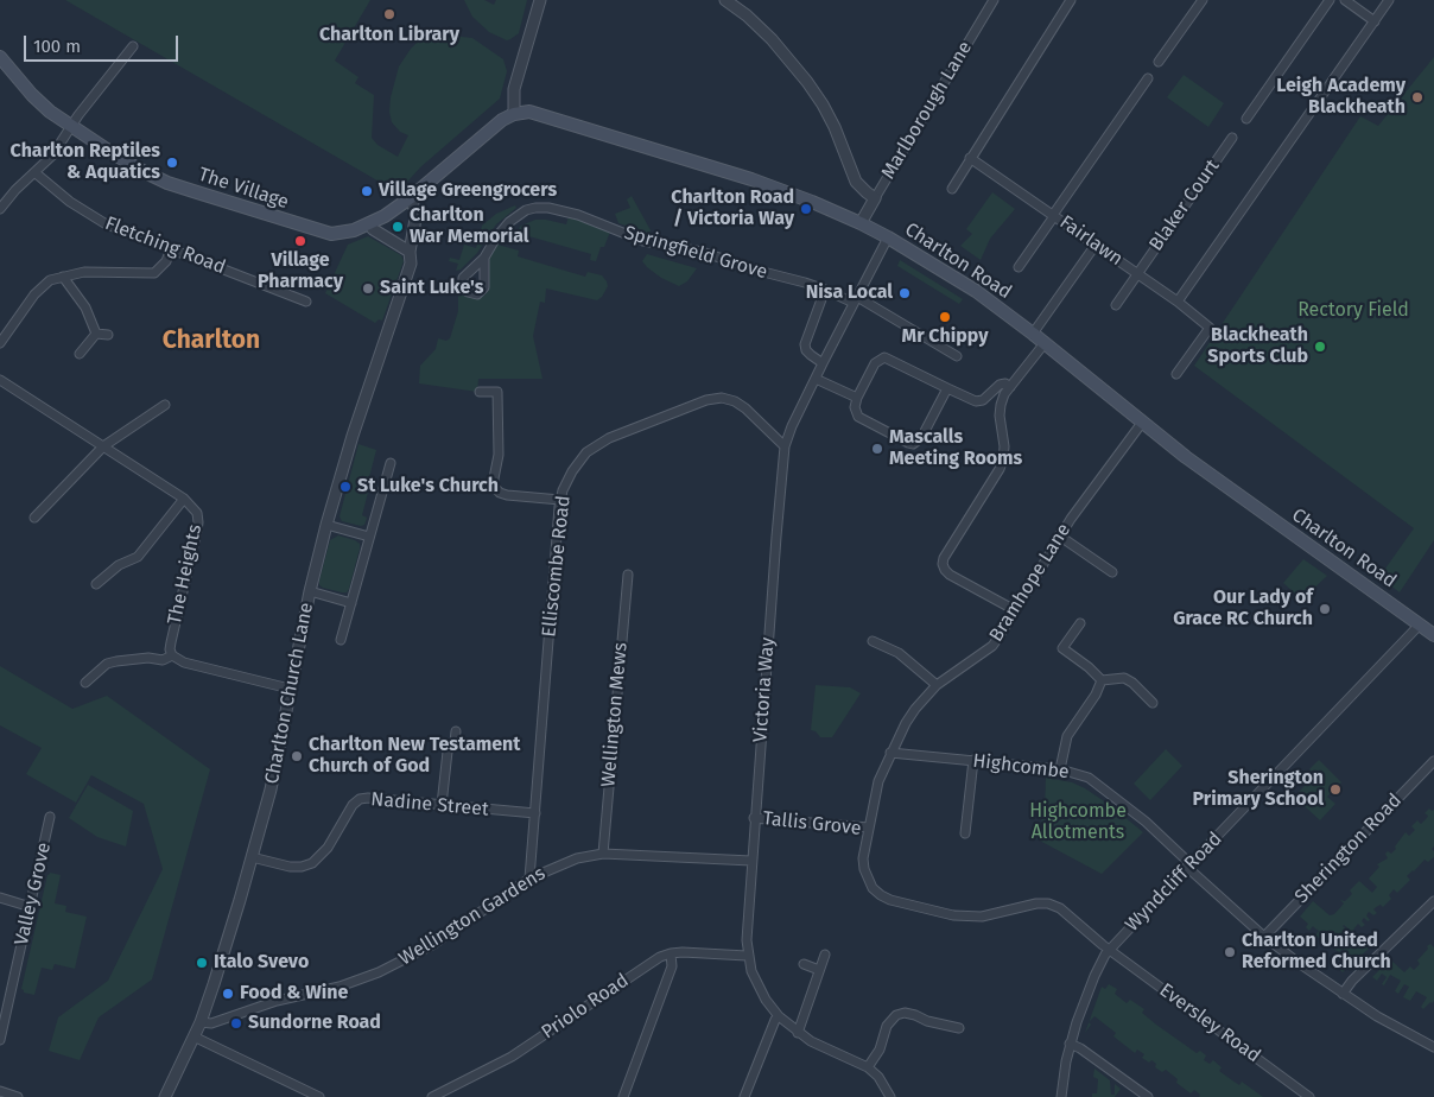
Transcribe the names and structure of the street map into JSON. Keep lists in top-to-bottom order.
{
  "streets": {
    "main road": ["The Village", "Charlton Road"],
    "street": [
      "Marlborough Lane",
      "Blaker Court",
      "Fairlawn",
      "Fletching Road",
      "Springfield Grove",
      "Elliscombe Road",
      "The Heights",
      "Bramhope Lane",
      "Victoria Way",
      "Charlton Church Lane",
      "Wellington Mews",
      "Highcombe",
      "Nadine Street",
      "Tallis Grove",
      "Sherington Road",
      "Wyndcliff Road",
      "Valley Grove",
      "Wellington Gardens",
      "Priolo Road",
      "Eversley Road"
    ]
  },
  "crossings": [
    ["Marlborough Lane", "Charlton Road"],
    ["The Village", "Charlton Church Lane"],
    ["Blaker Court", "Fairlawn"],
    ["Springfield Grove", "Victoria Way"],
    ["Charlton Road", "Bramhope Lane"],
    ["Charlton Road", "Victoria Way"],
    ["Charlton Road", "Wyndcliff Road"],
    ["Elliscombe Road", "Victoria Way"],
    ["Elliscombe Road", "Nadine Street"],
    ["Elliscombe Road", "Wellington Gardens"],
    ["Bramhope Lane", "Highcombe"],
    ["Bramhope Lane", "Tallis Grove"],
    ["Victoria Way", "Tallis Grove"],
    ["Victoria Way", "Wellington Gardens"],
    ["Charlton Church Lane", "Nadine Street"],
    ["Charlton Church Lane", "Wellington Gardens"],
    ["Wellington Mews", "Wellington Gardens"],
    ["Highcombe", "Sherington Road"],
    ["Highcombe", "Wyndcliff Road"],
    ["Tallis Grove", "Wyndcliff Road"],
    ["Tallis Grove", "Eversley Road"],
    ["Wyndcliff Road", "Eversley Road"]
  ],
  "districts": ["Charlton"],
  "parks": ["Rectory Field", "Highcombe Allotments"],
  "places": [
    "Charlton Library",
    "Leigh Academy Blackheath",
    "Charlton Reptiles & Aquatics",
    "Village Greengrocers",
    "Charlton Road / Victoria Way",
    "Charlton War Memorial",
    "Village Pharmacy",
    "Saint Luke's",
    "Nisa Local",
    "Mr Chippy",
    "Blackheath Sports Club",
    "Mascalls Meeting Rooms",
    "St Luke's Church",
    "Our Lady of Grace RC Church",
    "Charlton New Testament Church of God",
    "Sherington Primary School",
    "Charlton United Reformed Church",
    "Italo Svevo",
    "Food & Wine",
    "Sundorne Road"
  ],
  "scale_bar": "100 m"
}
